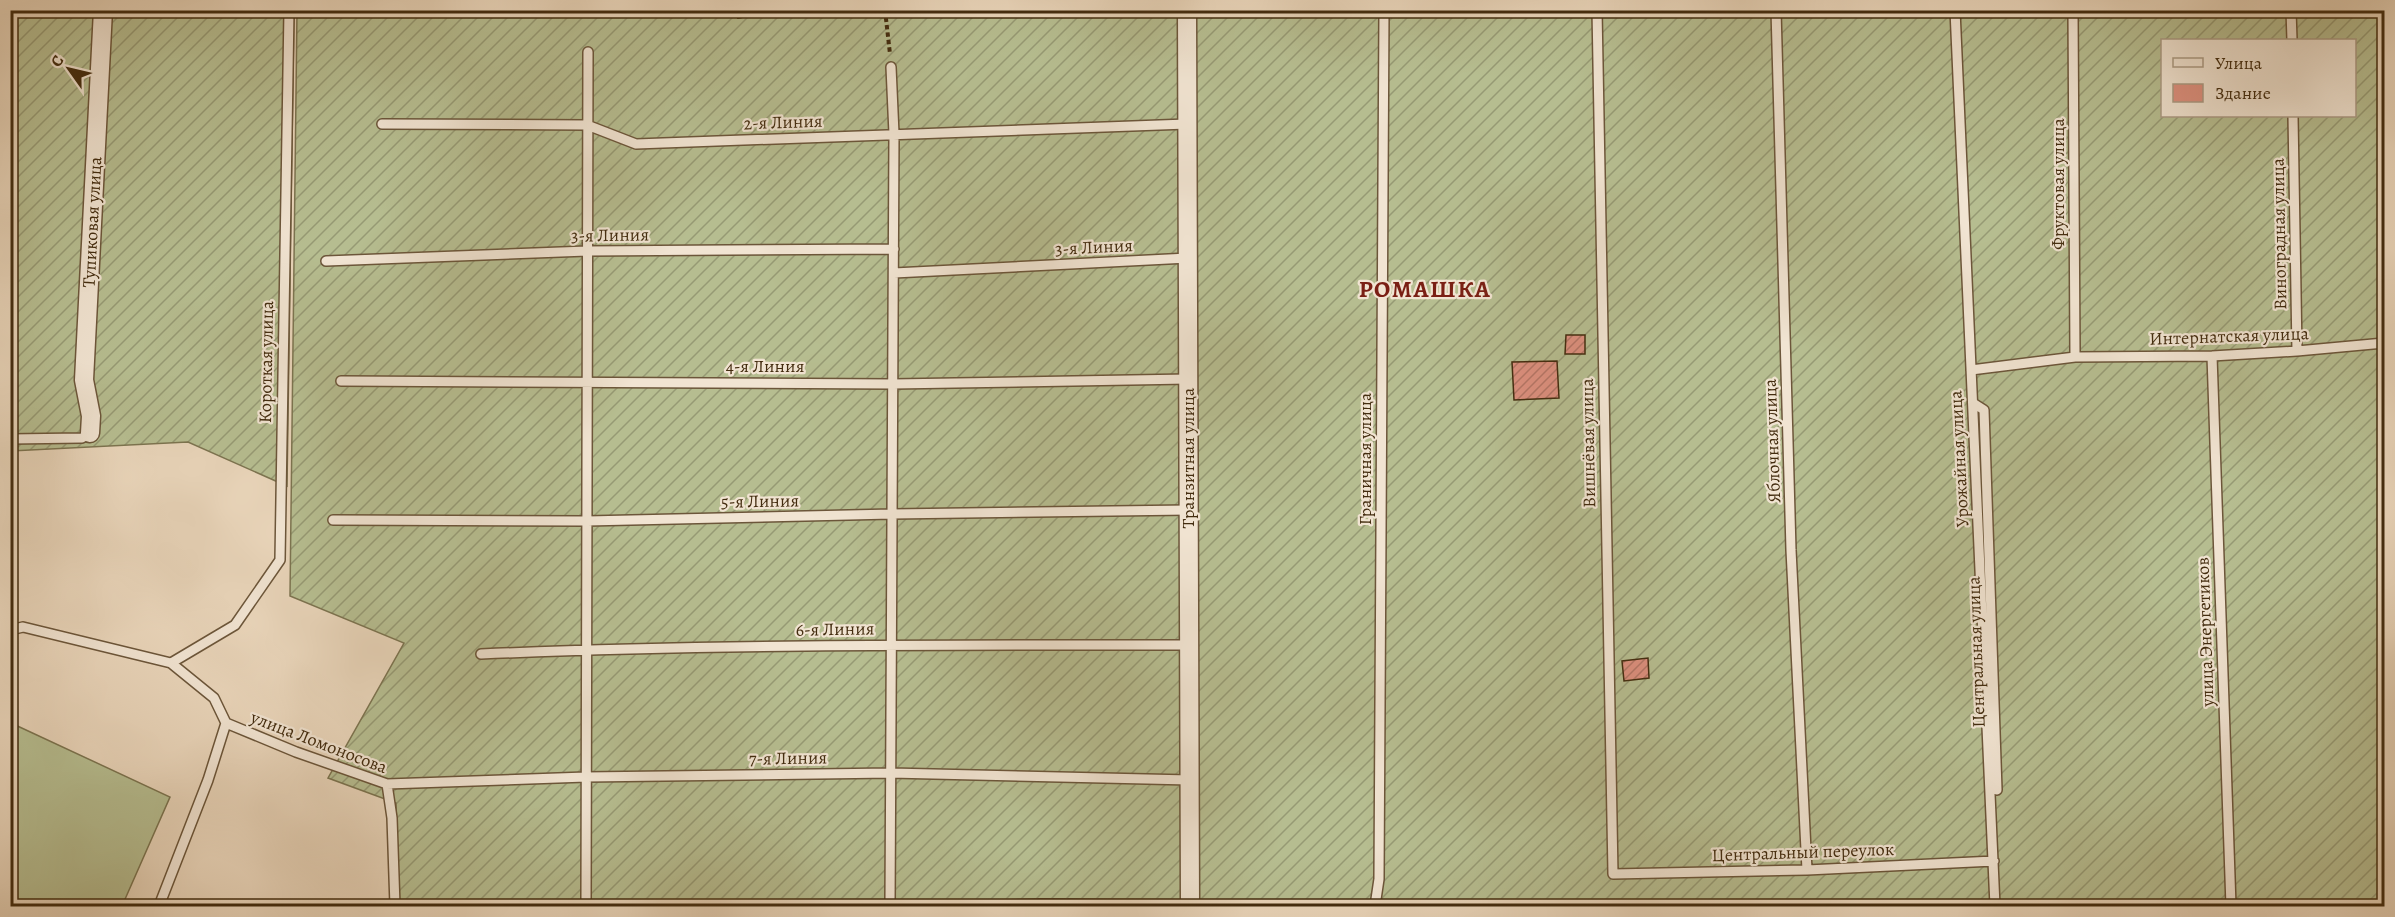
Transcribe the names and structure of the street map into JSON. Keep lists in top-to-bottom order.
{
  "streets": {
    "street": ["Тупиковая улица", "Транзитная улица"],
    "lane": [
      "2-я Линия",
      "Фруктовая улица",
      "Виноградная улица",
      "3-я Линия",
      "Интернатская улица",
      "Короткая улица",
      "4-я Линия",
      "Яблочная улица",
      "Вишнёвая улица",
      "Граничная улица",
      "Урожайная улица",
      "5-я Линия",
      "6-я Линия",
      "улица Энергетиков",
      "Центральная улица",
      "улица Ломоносова",
      "7-я Линия",
      "Центральный переулок"
    ]
  },
  "crossings": [
    ["2-я Линия", "Транзитная улица"],
    ["Фруктовая улица", "Интернатская улица"],
    ["Виноградная улица", "Интернатская улица"],
    ["3-я Линия", "Транзитная улица"],
    ["Интернатская улица", "Урожайная улица"],
    ["Интернатская улица", "улица Энергетиков"],
    ["Короткая улица", "улица Ломоносова"],
    ["4-я Линия", "Транзитная улица"],
    ["Яблочная улица", "Центральный переулок"],
    ["Вишнёвая улица", "Центральный переулок"],
    ["Транзитная улица", "5-я Линия"],
    ["Транзитная улица", "6-я Линия"],
    ["Транзитная улица", "7-я Линия"],
    ["Урожайная улица", "Центральная улица"],
    ["Урожайная улица", "Центральный переулок"],
    ["улица Ломоносова", "7-я Линия"]
  ],
  "districts": ["РОМАШКА"],
  "legend": ["Улица", "Здание"],
  "north": "top left"
}
